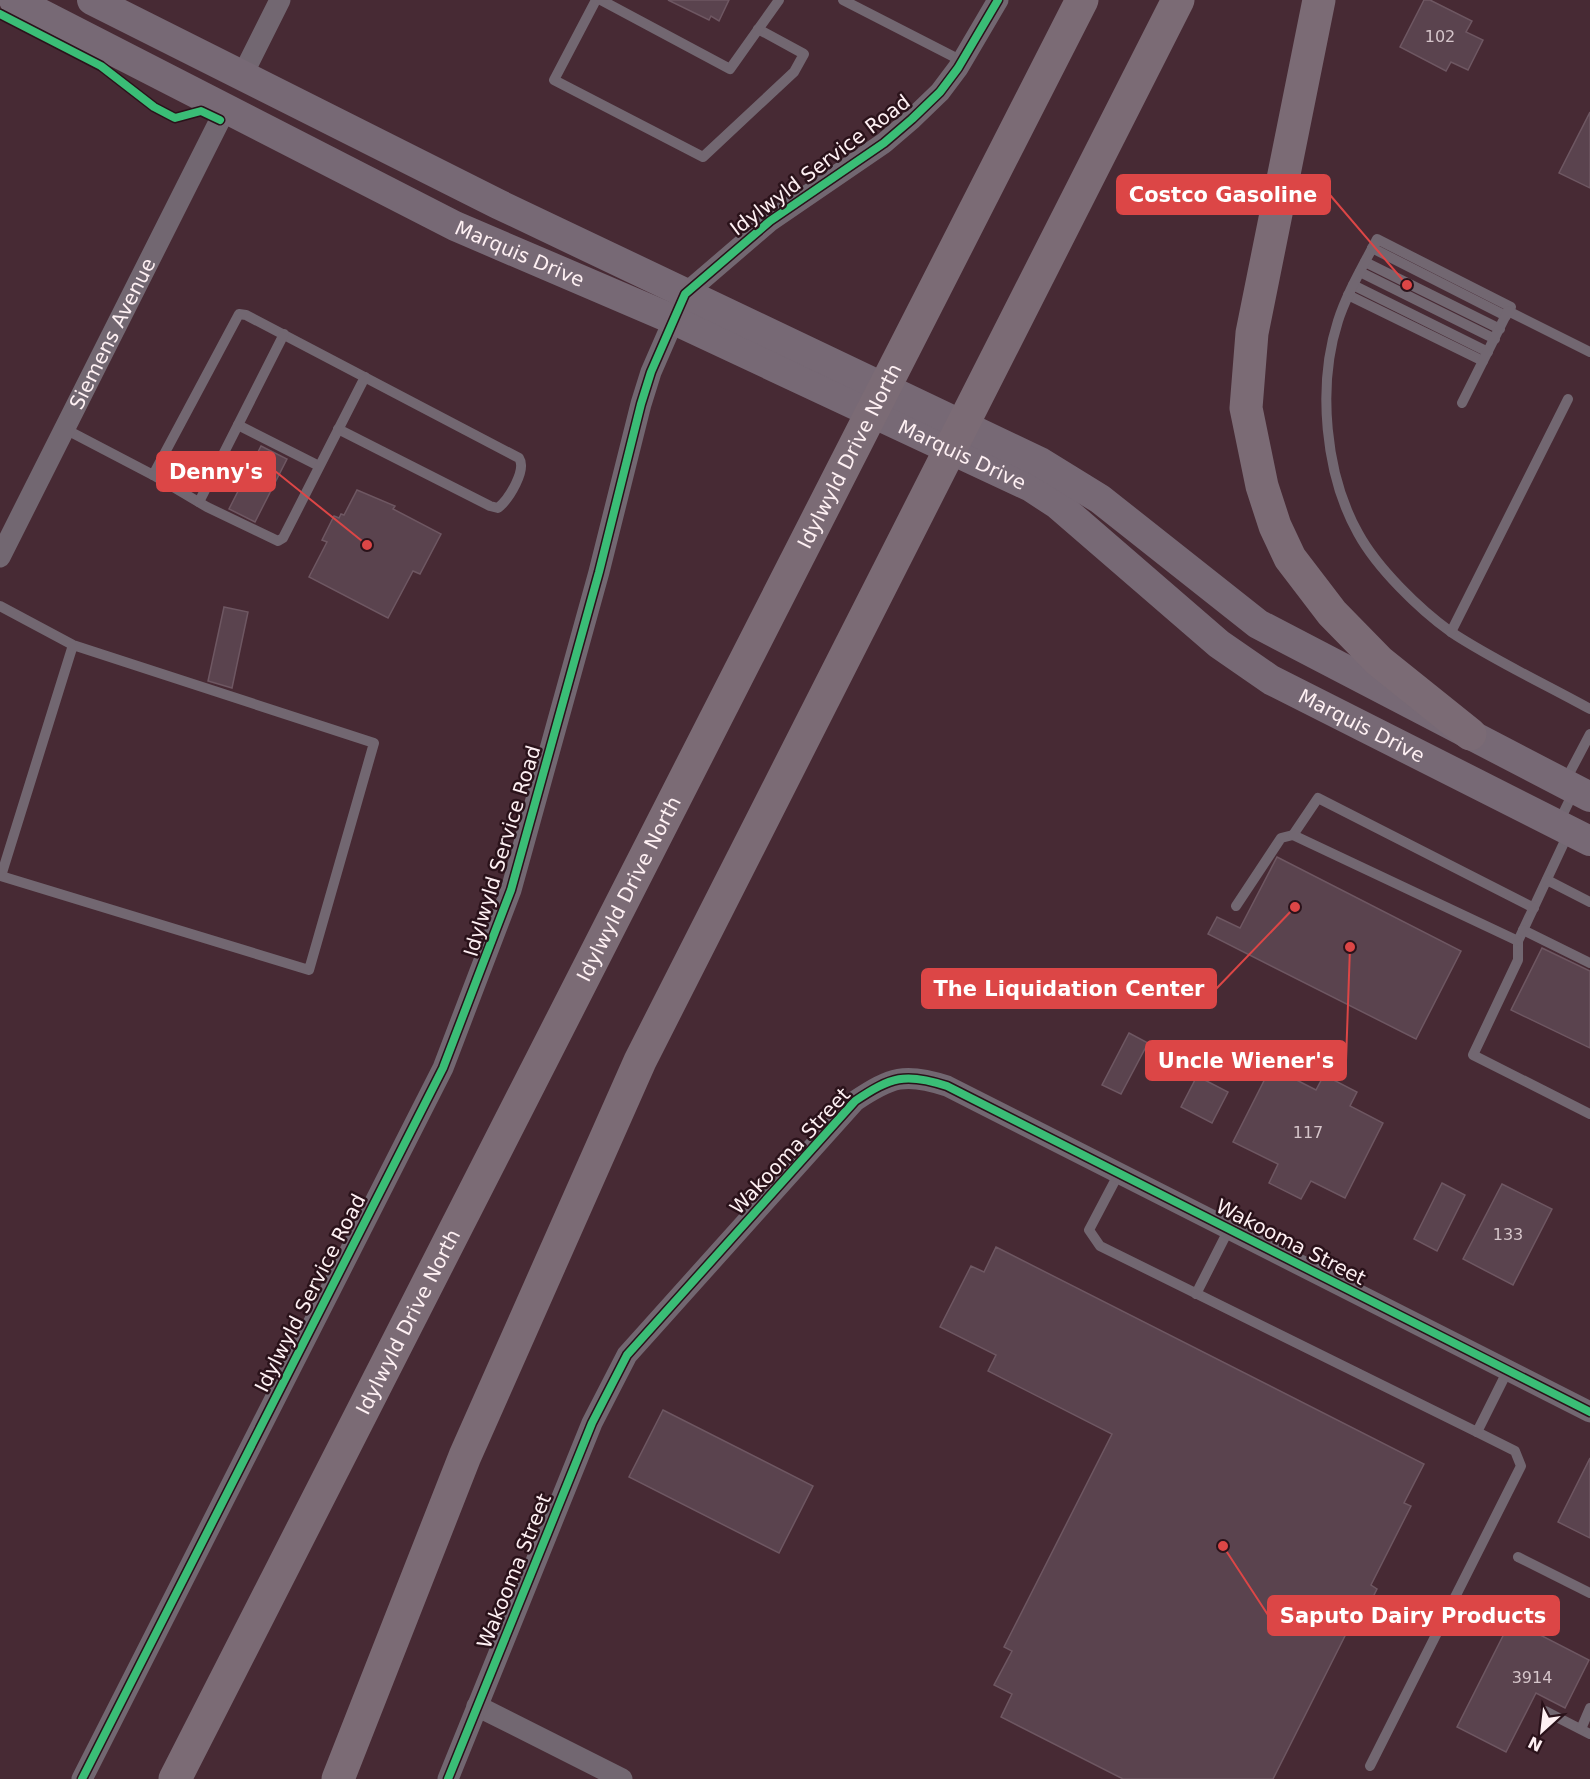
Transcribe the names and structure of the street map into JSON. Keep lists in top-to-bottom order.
{
  "streets": {
    "highway": ["Idylwyld Drive North"],
    "main road": ["Marquis Drive"],
    "street": ["Idylwyld Service Road", "Siemens Avenue", "Wakooma Street"]
  },
  "crossings": [
    ["Idylwyld Service Road", "Marquis Drive"],
    ["Marquis Drive", "Siemens Avenue"],
    ["Marquis Drive", "Idylwyld Drive North"]
  ],
  "places": [
    "Costco Gasoline",
    "Denny's",
    "The Liquidation Center",
    "Uncle Wiener's",
    "Saputo Dairy Products"
  ],
  "house_numbers": [
    "102",
    "117",
    "133",
    "3914"
  ],
  "north": "bottom left"
}
